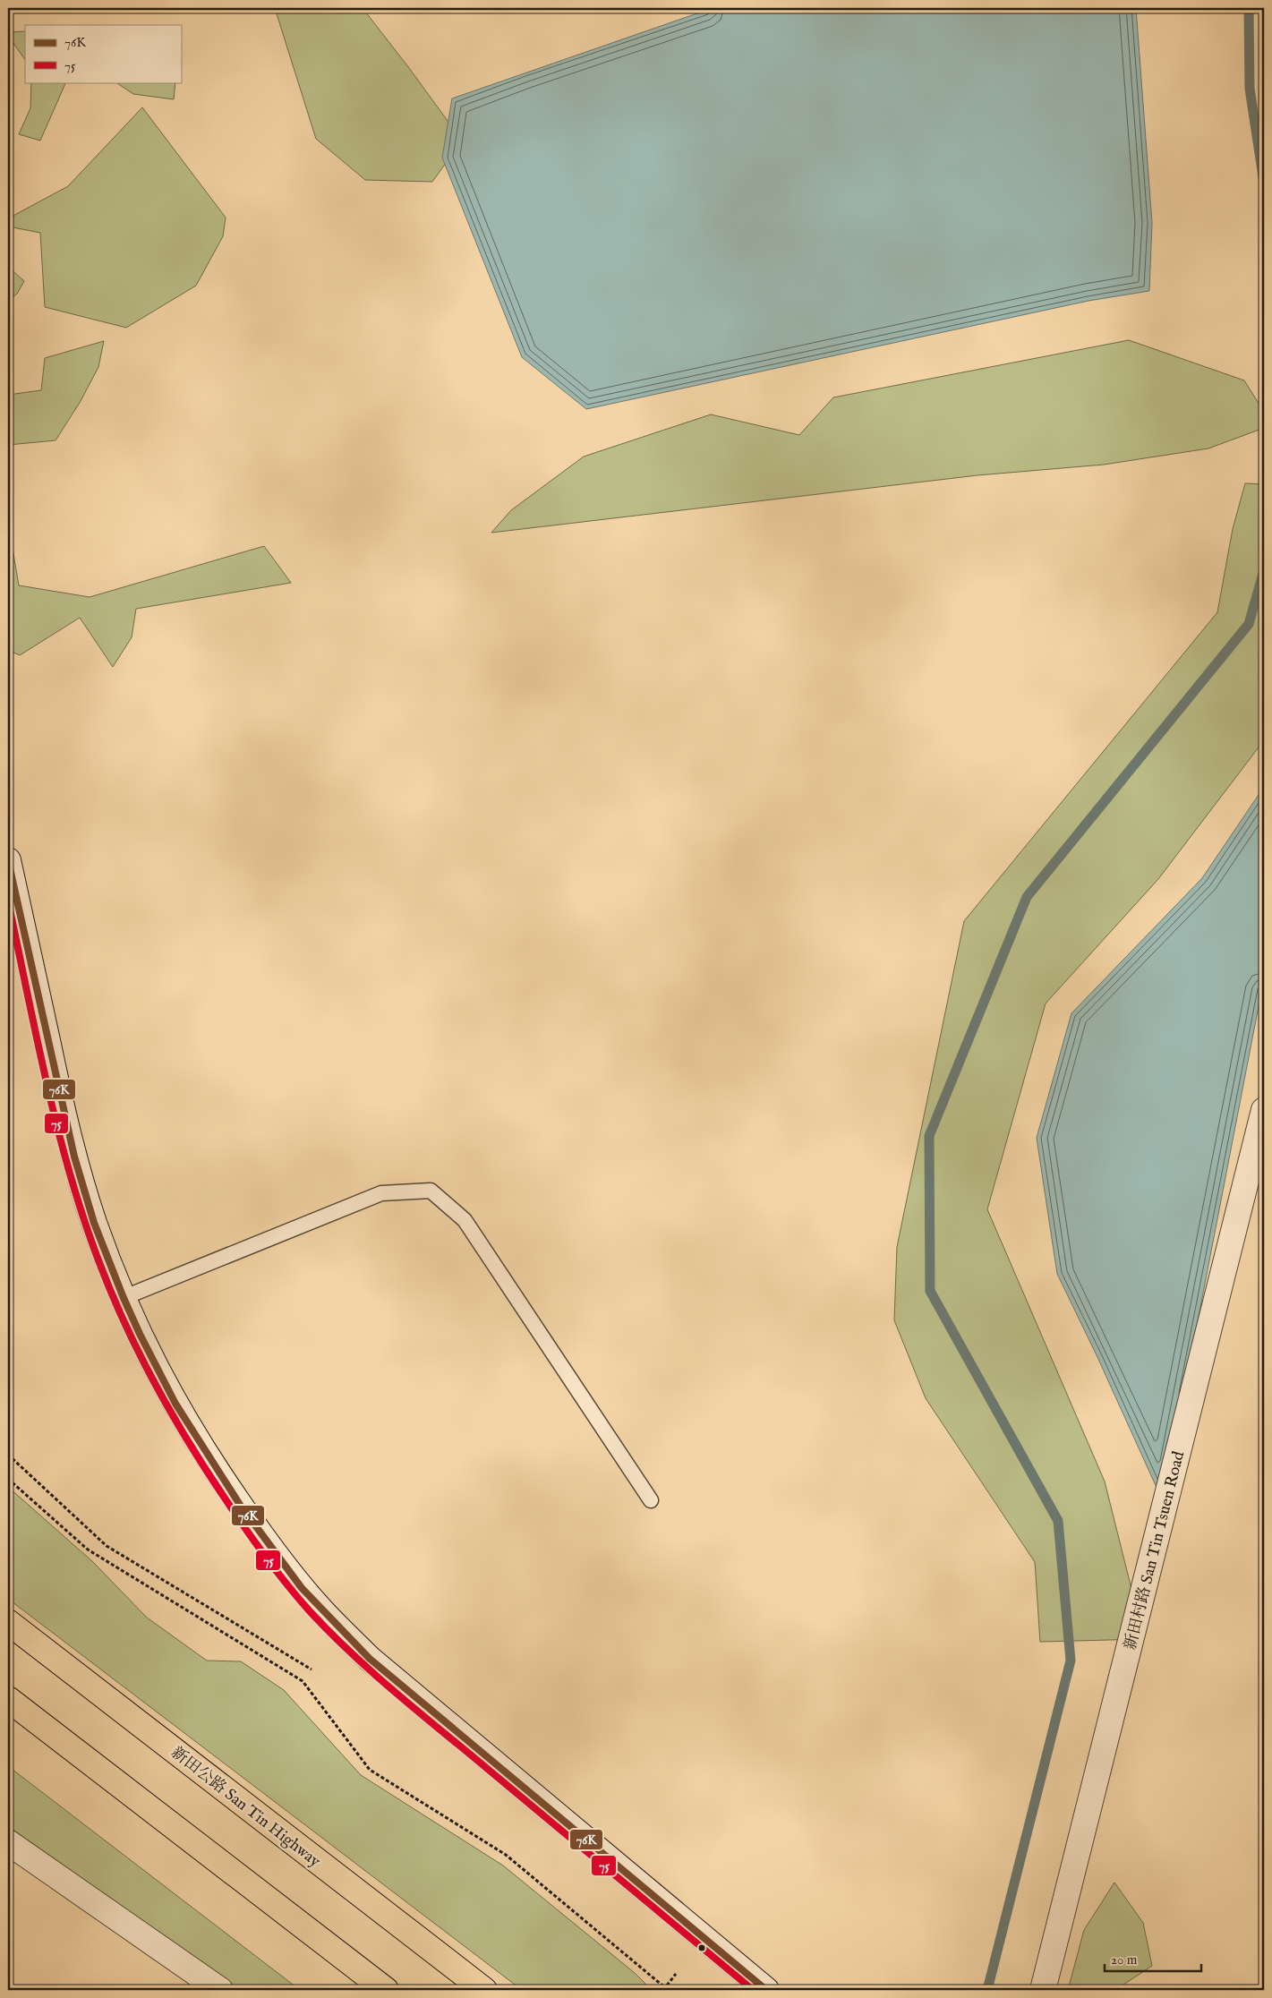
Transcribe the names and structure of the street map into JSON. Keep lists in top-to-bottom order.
{
  "streets": {
    "highway": ["新田公路 San Tin Highway"],
    "main road": ["新田村路 San Tin Tsuen Road"]
  },
  "lines": ["transit line 76K", "transit line 75"],
  "legend": ["76K", "75"],
  "scale_bar": "20 m"
}
